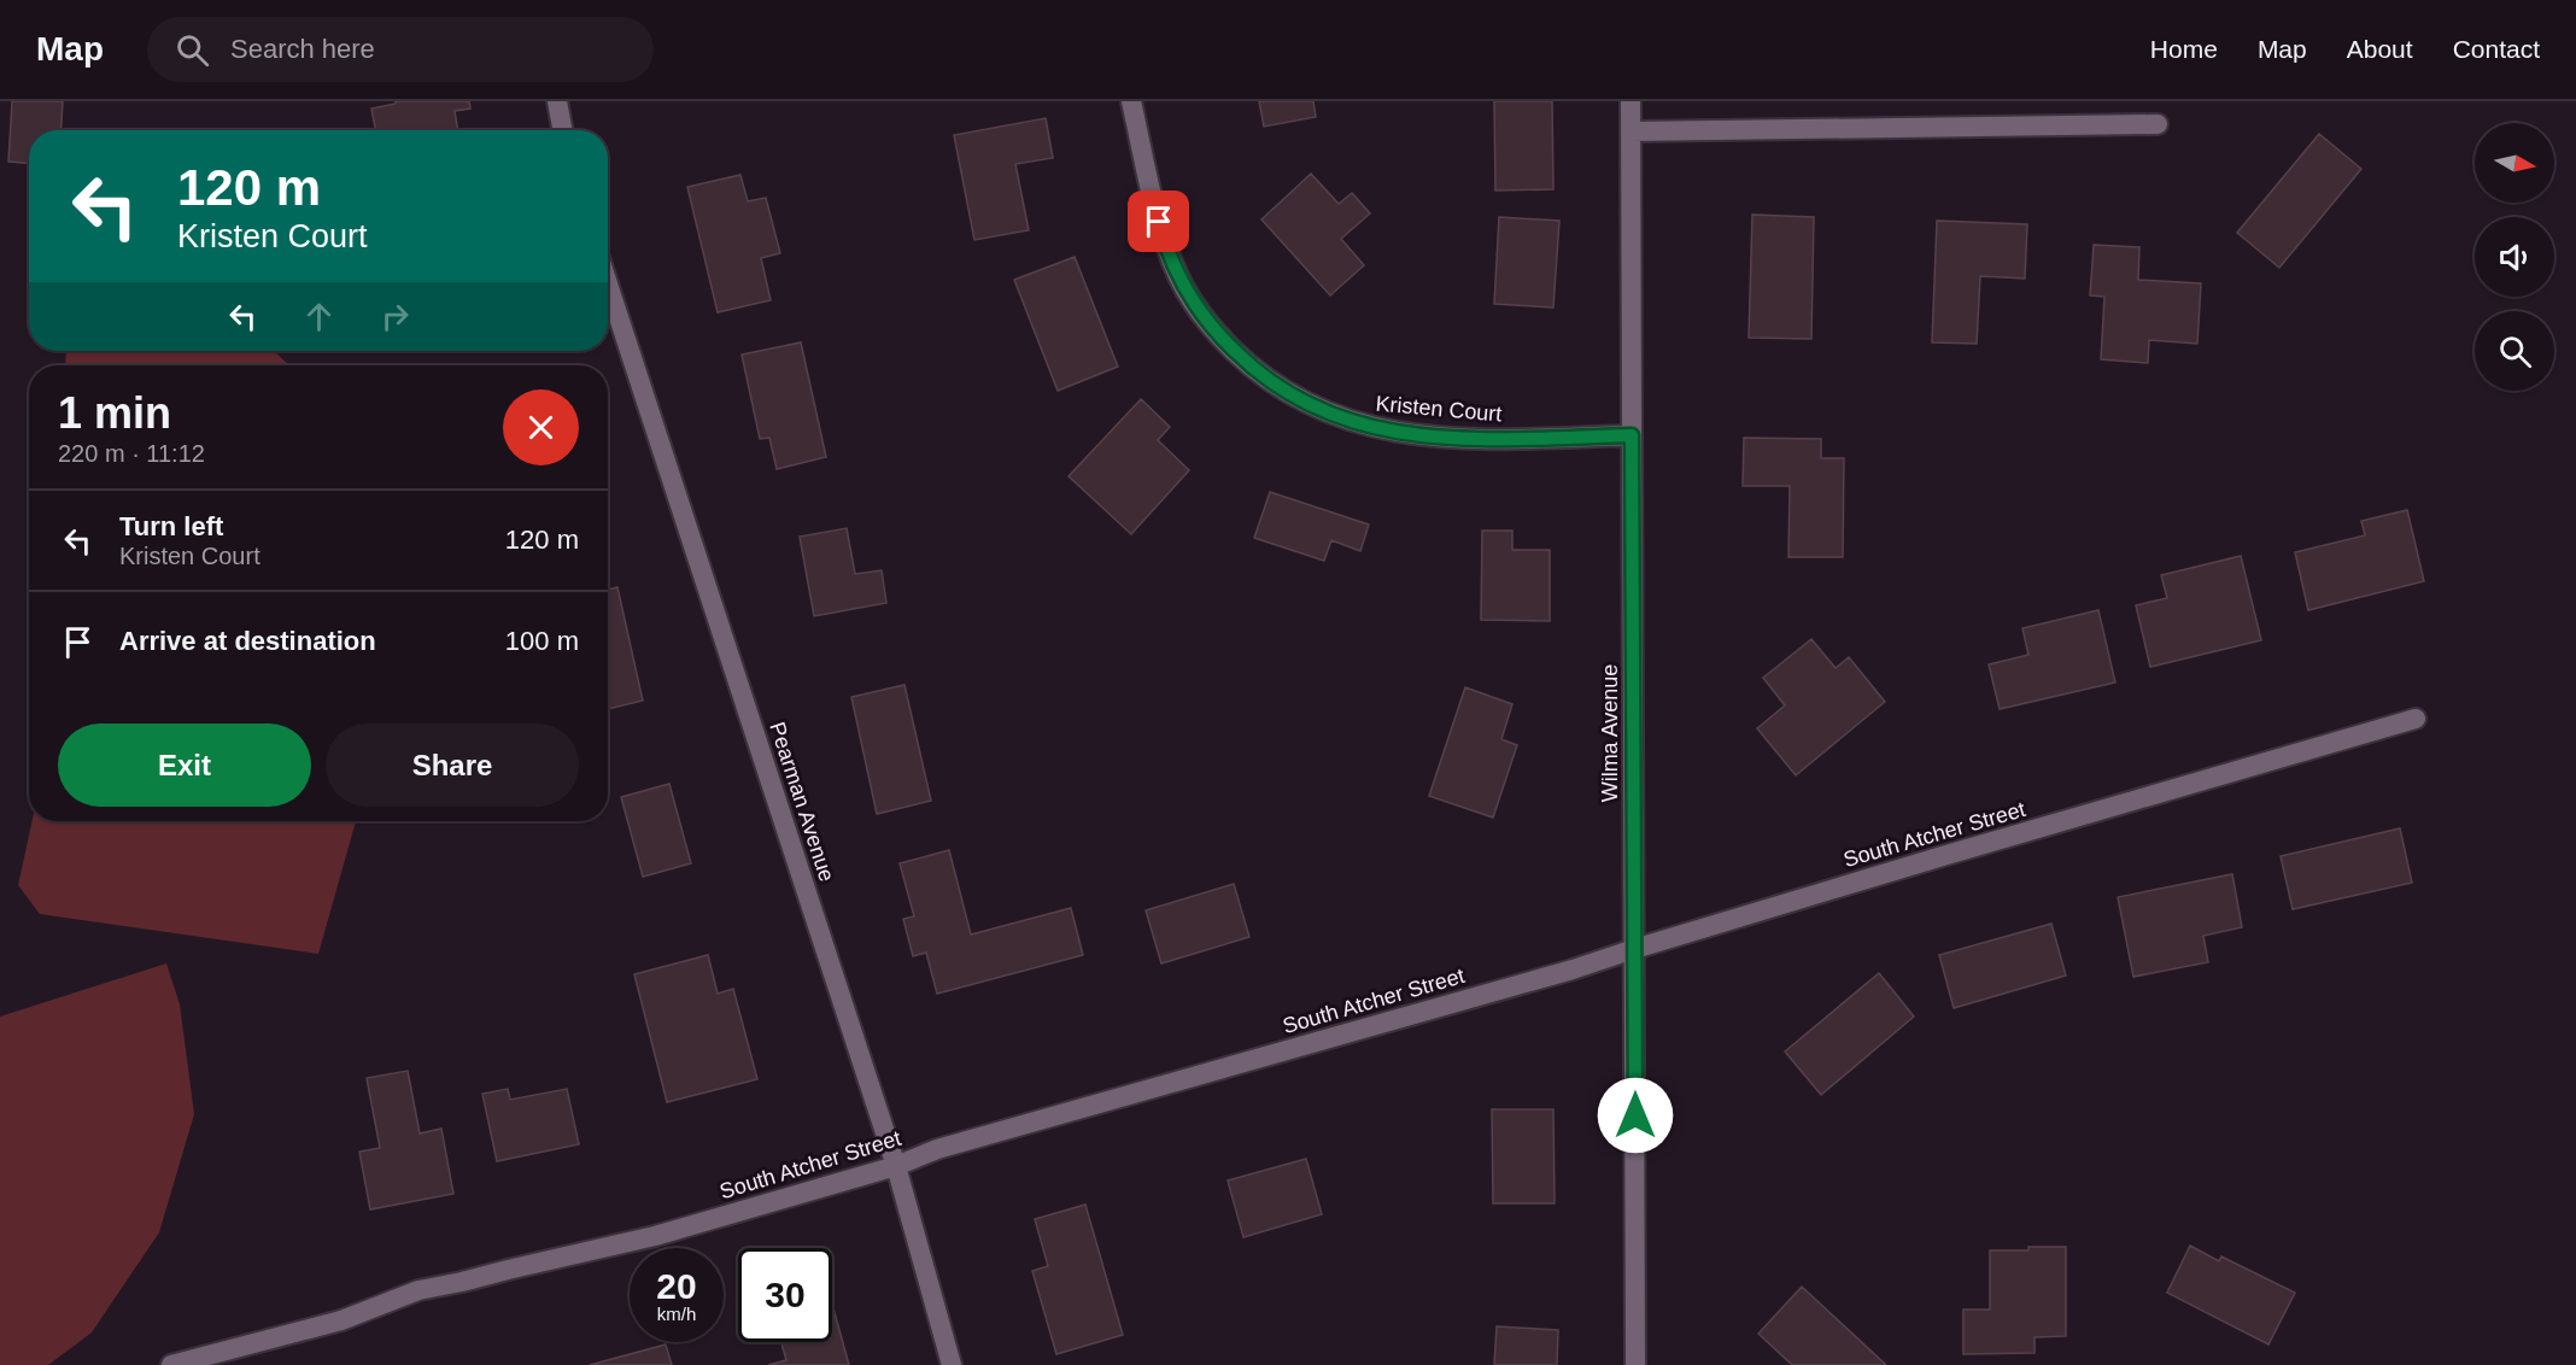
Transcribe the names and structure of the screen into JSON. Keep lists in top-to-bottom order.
{
  "streets": {
    "street": [
      "Kristen Court",
      "Wilma Avenue",
      "Pearman Avenue",
      "South Atcher Street"
    ]
  },
  "crossings": [
    ["Kristen Court", "Wilma Avenue"],
    ["Wilma Avenue", "South Atcher Street"],
    ["Pearman Avenue", "South Atcher Street"]
  ],
  "north": "right",
  "page": {
    "header": "Map",
    "search": "Search here",
    "nav": [
      "Home",
      "Map",
      "About",
      "Contact"
    ],
    "turn": ["120 m", "Kristen Court"],
    "heading": ["1 min", "220 m · 11:12"],
    "list": [
      {
        "name": "Turn left",
        "note": "Kristen Court",
        "value": "120 m"
      },
      {
        "name": "Arrive at destination",
        "value": "100 m"
      }
    ],
    "buttons": ["Exit", "Share"],
    "speed": "20 km/h",
    "limit": "30"
  }
}
